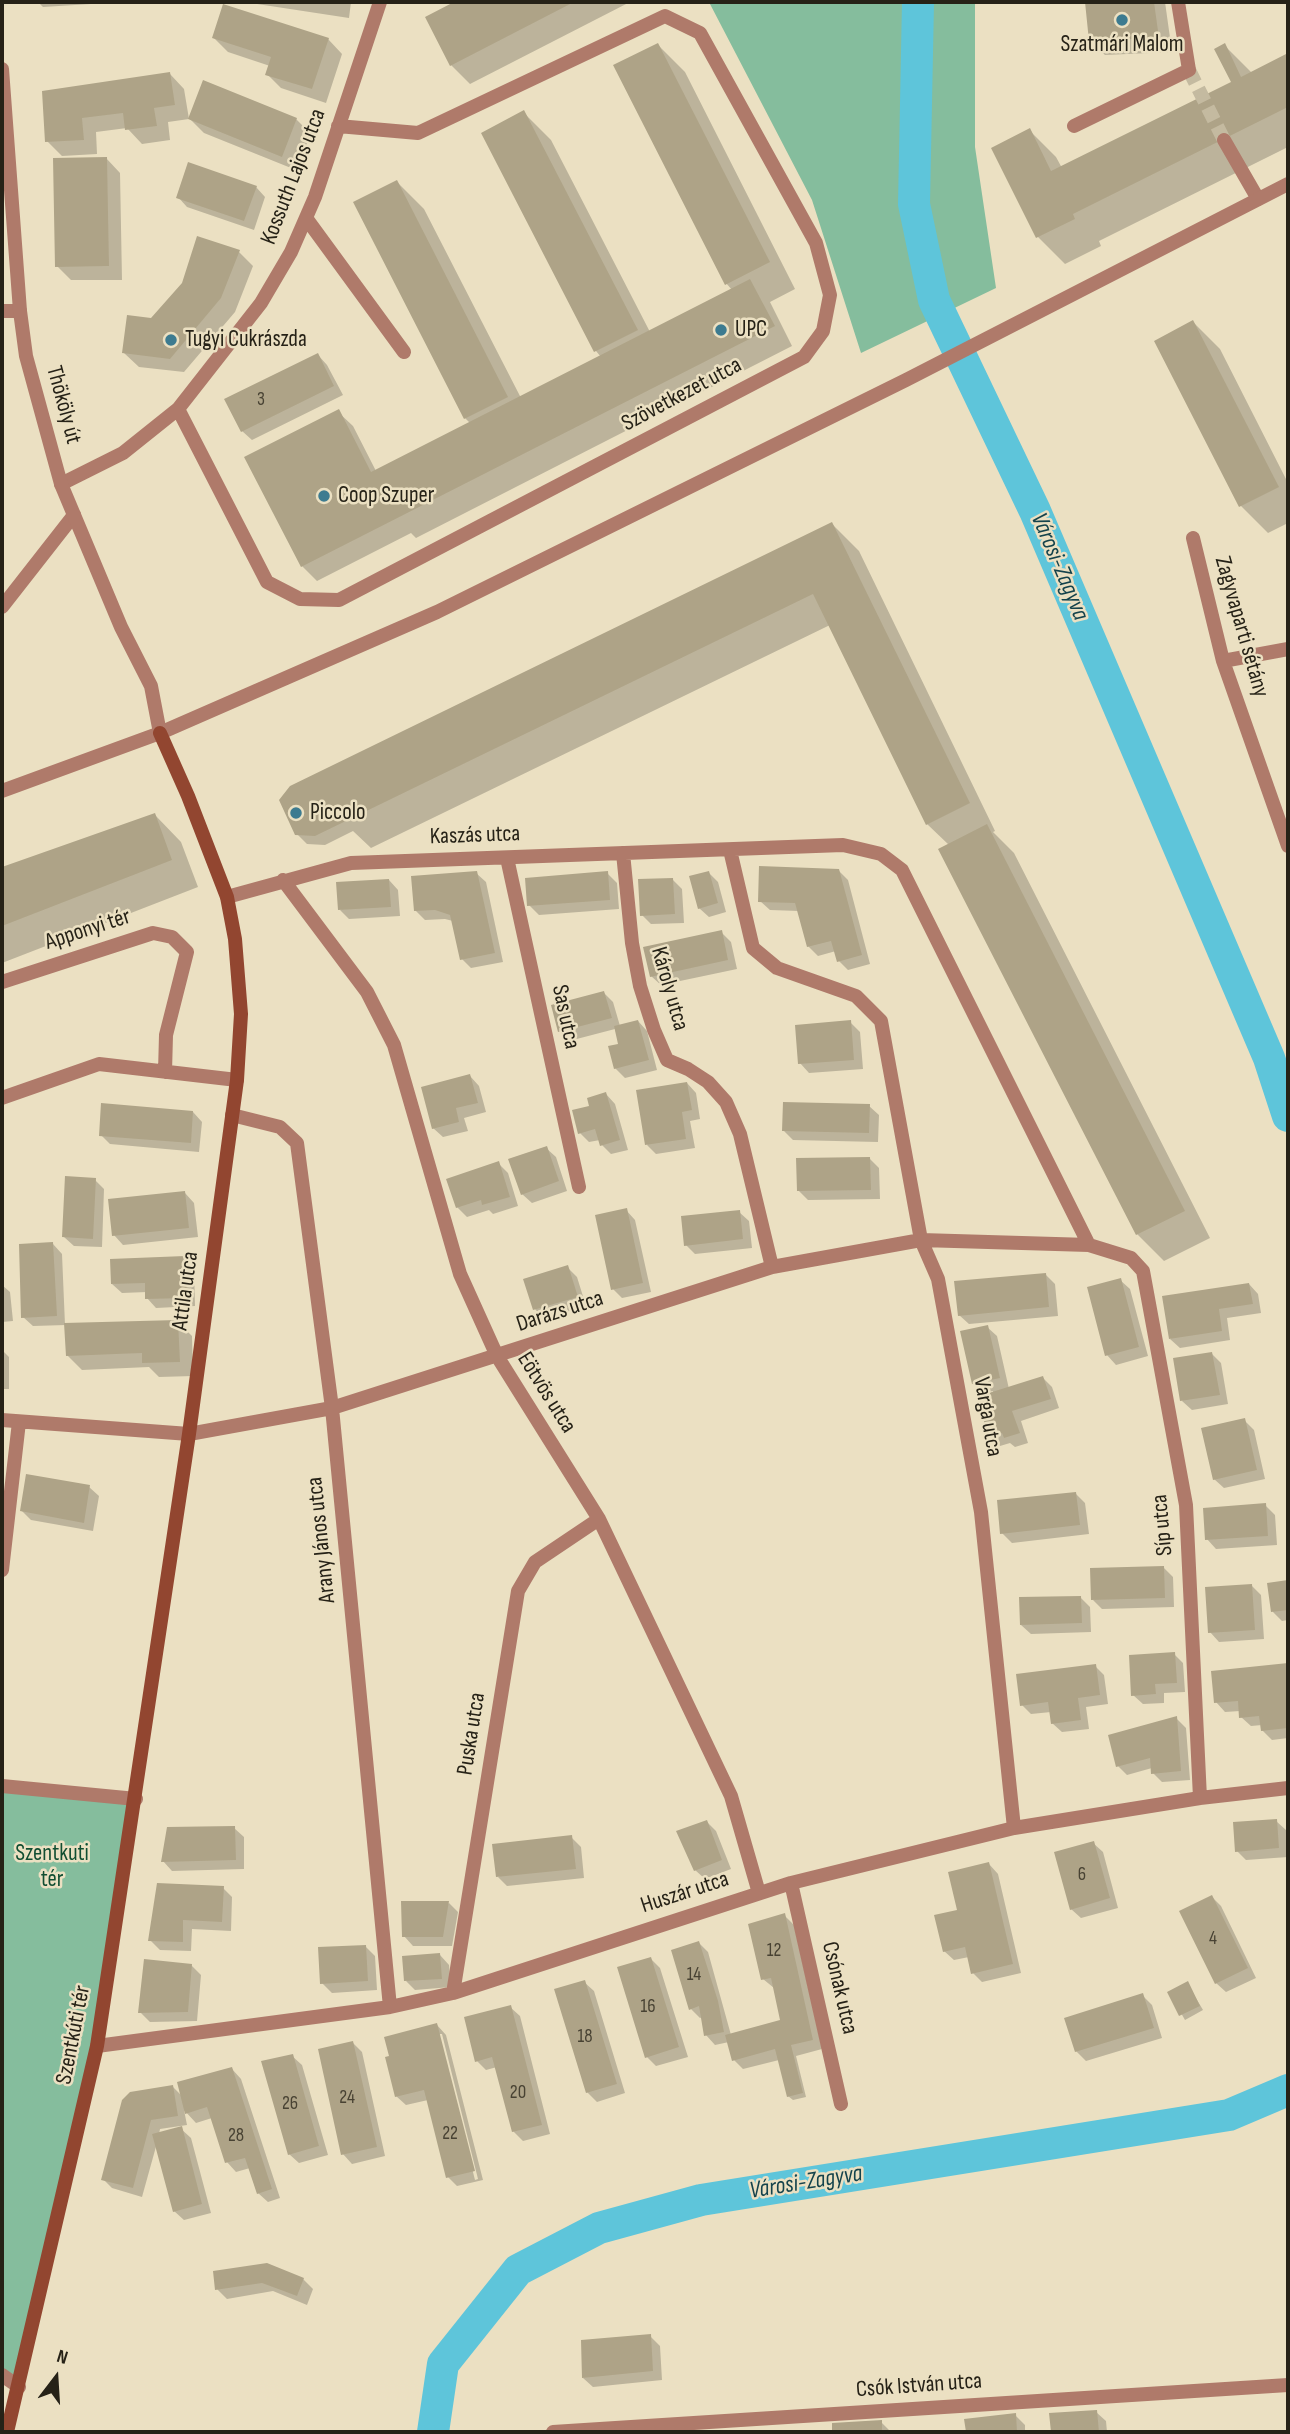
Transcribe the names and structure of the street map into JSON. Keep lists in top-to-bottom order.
{
  "streets": {
    "main road": ["Attila utca", "Szentkúti tér"],
    "street": [
      "Kossuth Lajos utca",
      "Szövetkezet utca",
      "Thököly út",
      "Zagyvaparti sétány",
      "Kaszás utca",
      "Apponyi tér",
      "Károly utca",
      "Sas utca",
      "Darázs utca",
      "Eötvös utca",
      "Varga utca",
      "Síp utca",
      "Arany János utca",
      "Puska utca",
      "Huszár utca",
      "Csónak utca",
      "Csók István utca"
    ]
  },
  "crossings": [
    ["Kossuth Lajos utca", "Szövetkezet utca"],
    ["Kossuth Lajos utca", "Thököly út"],
    ["Thököly út", "Attila utca"],
    ["Kaszás utca", "Károly utca"],
    ["Kaszás utca", "Sas utca"],
    ["Kaszás utca", "Attila utca"],
    ["Kaszás utca", "Darázs utca"],
    ["Kaszás utca", "Eötvös utca"],
    ["Kaszás utca", "Varga utca"],
    ["Károly utca", "Darázs utca"],
    ["Attila utca", "Darázs utca"],
    ["Attila utca", "Arany János utca"],
    ["Attila utca", "Szentkúti tér"],
    ["Darázs utca", "Eötvös utca"],
    ["Darázs utca", "Varga utca"],
    ["Darázs utca", "Síp utca"],
    ["Darázs utca", "Arany János utca"],
    ["Eötvös utca", "Puska utca"],
    ["Eötvös utca", "Huszár utca"],
    ["Varga utca", "Huszár utca"],
    ["Síp utca", "Huszár utca"],
    ["Arany János utca", "Huszár utca"],
    ["Puska utca", "Huszár utca"],
    ["Huszár utca", "Csónak utca"],
    ["Huszár utca", "Szentkúti tér"]
  ],
  "water": ["Városi-Zagyva"],
  "parks": ["Szentkuti tér"],
  "places": [
    "Szatmári Malom",
    "UPC",
    "Tugyi Cukrászda",
    "Coop Szuper",
    "Piccolo"
  ],
  "house_numbers": [
    "3",
    "6",
    "4",
    "12",
    "14",
    "16",
    "18",
    "20",
    "24",
    "26",
    "22",
    "28"
  ],
  "north": "top"
}
